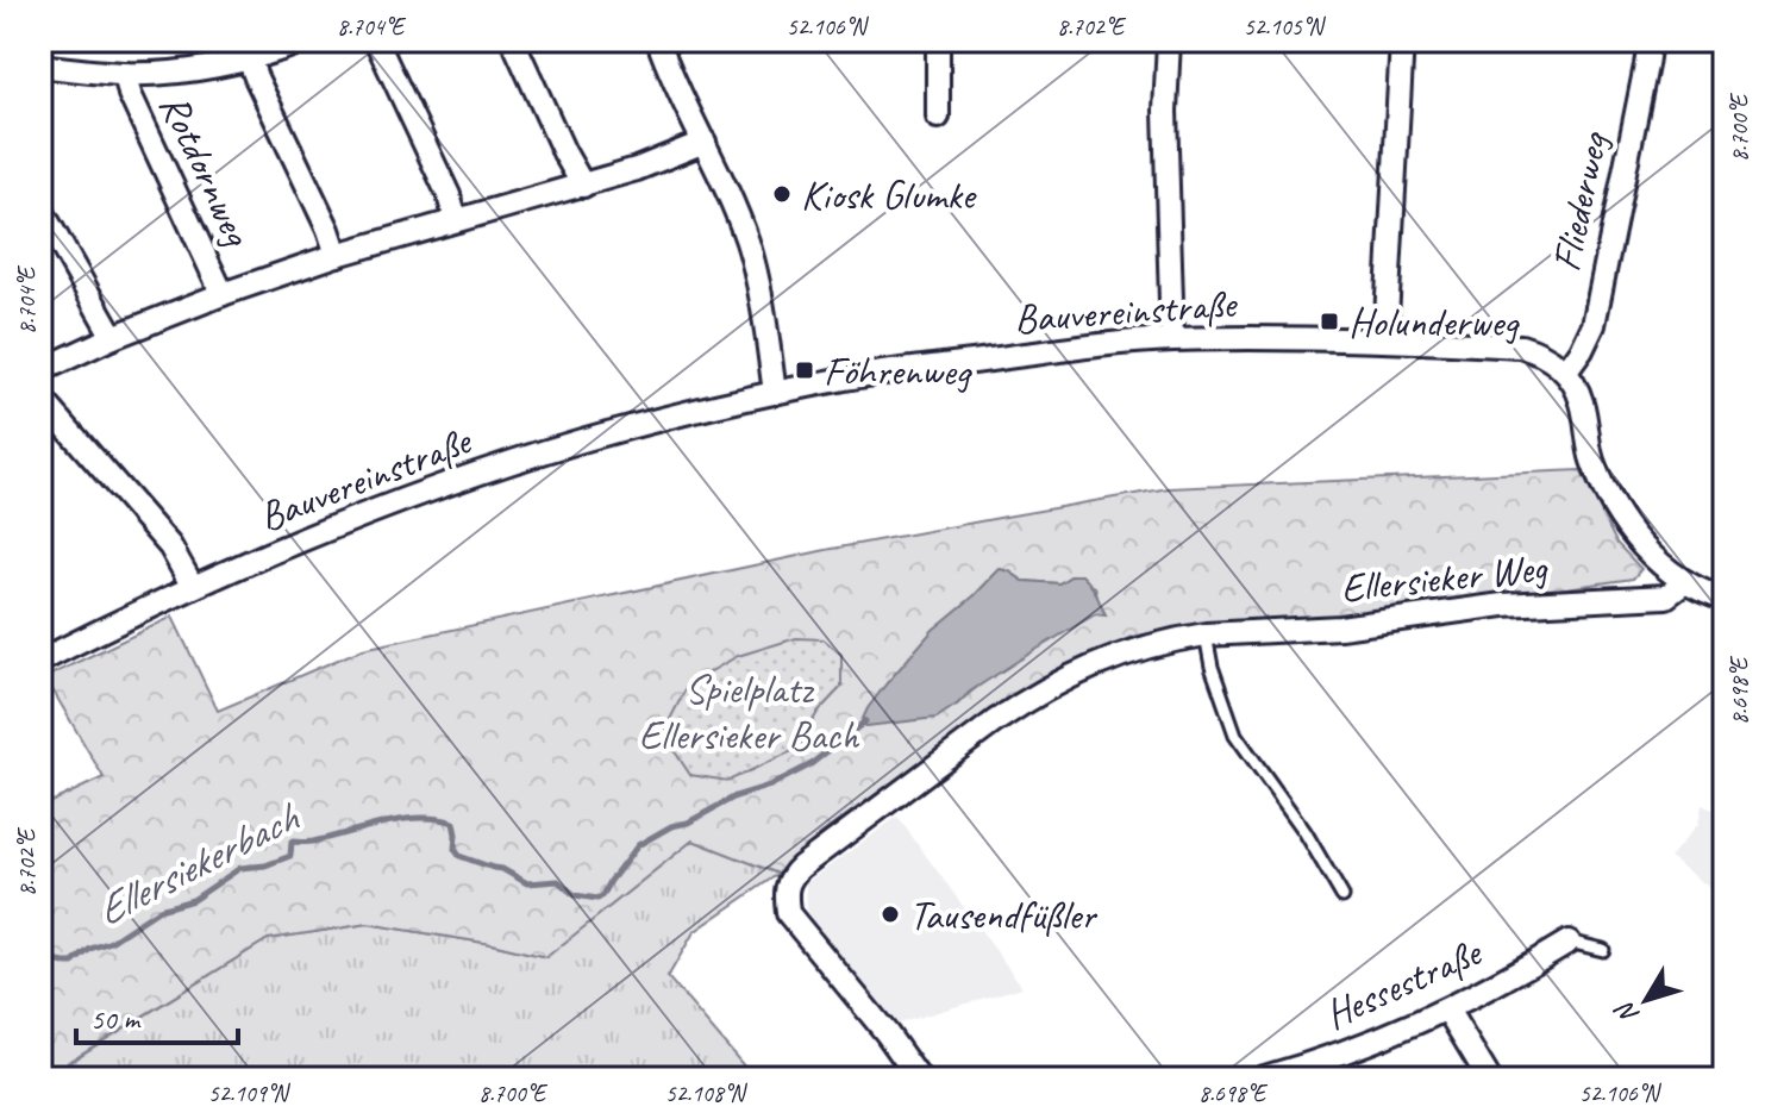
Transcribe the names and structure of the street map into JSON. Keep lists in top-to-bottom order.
{
  "streets": {
    "street": [
      "Rotdornweg",
      "Fliederweg",
      "Bauvereinstraße",
      "Ellersieker Weg",
      "Hessestraße"
    ]
  },
  "crossings": [
    ["Fliederweg", "Bauvereinstraße"]
  ],
  "water": ["Ellersiekerbach"],
  "parks": ["Spielplatz Ellersieker Bach"],
  "places": {
    "other": ["Kiosk Glumke", "Tausendfüßler"],
    "transit": ["Holunderweg", "Föhrenweg"]
  },
  "scale_bar": "50 m",
  "north": "bottom left",
  "coordinates": [
    "8.704°E",
    "52.106°N",
    "8.702°E",
    "52.105°N",
    "8.700°E",
    "8.698°E",
    "52.109°N",
    "52.108°N"
  ]
}
